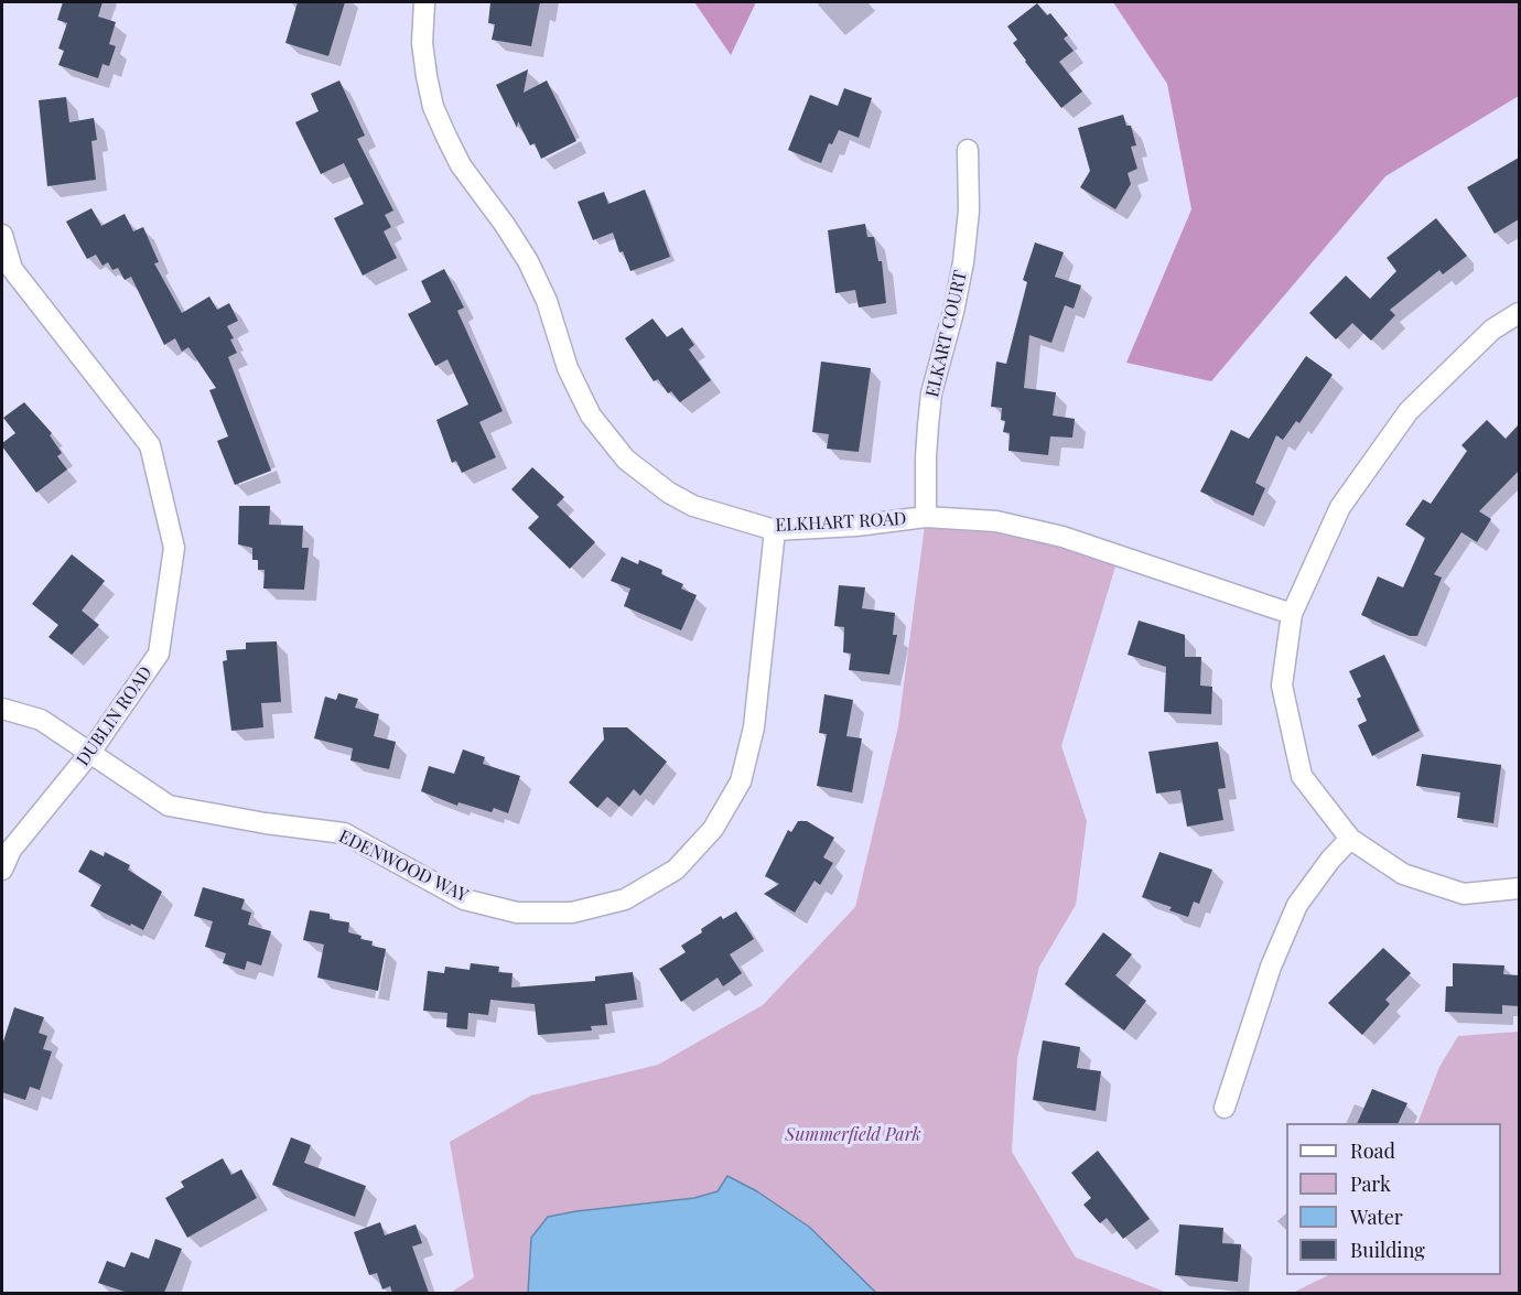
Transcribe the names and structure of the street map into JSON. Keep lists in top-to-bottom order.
{
  "streets": {
    "street": [
      "ELKART COURT",
      "ELKHART ROAD",
      "DUBLIN ROAD",
      "EDENWOOD WAY"
    ]
  },
  "crossings": [
    ["ELKART COURT", "ELKHART ROAD"],
    ["ELKHART ROAD", "EDENWOOD WAY"],
    ["DUBLIN ROAD", "EDENWOOD WAY"]
  ],
  "parks": ["Summerfield Park"],
  "legend": [
    "Road",
    "Park",
    "Water",
    "Building"
  ]
}
